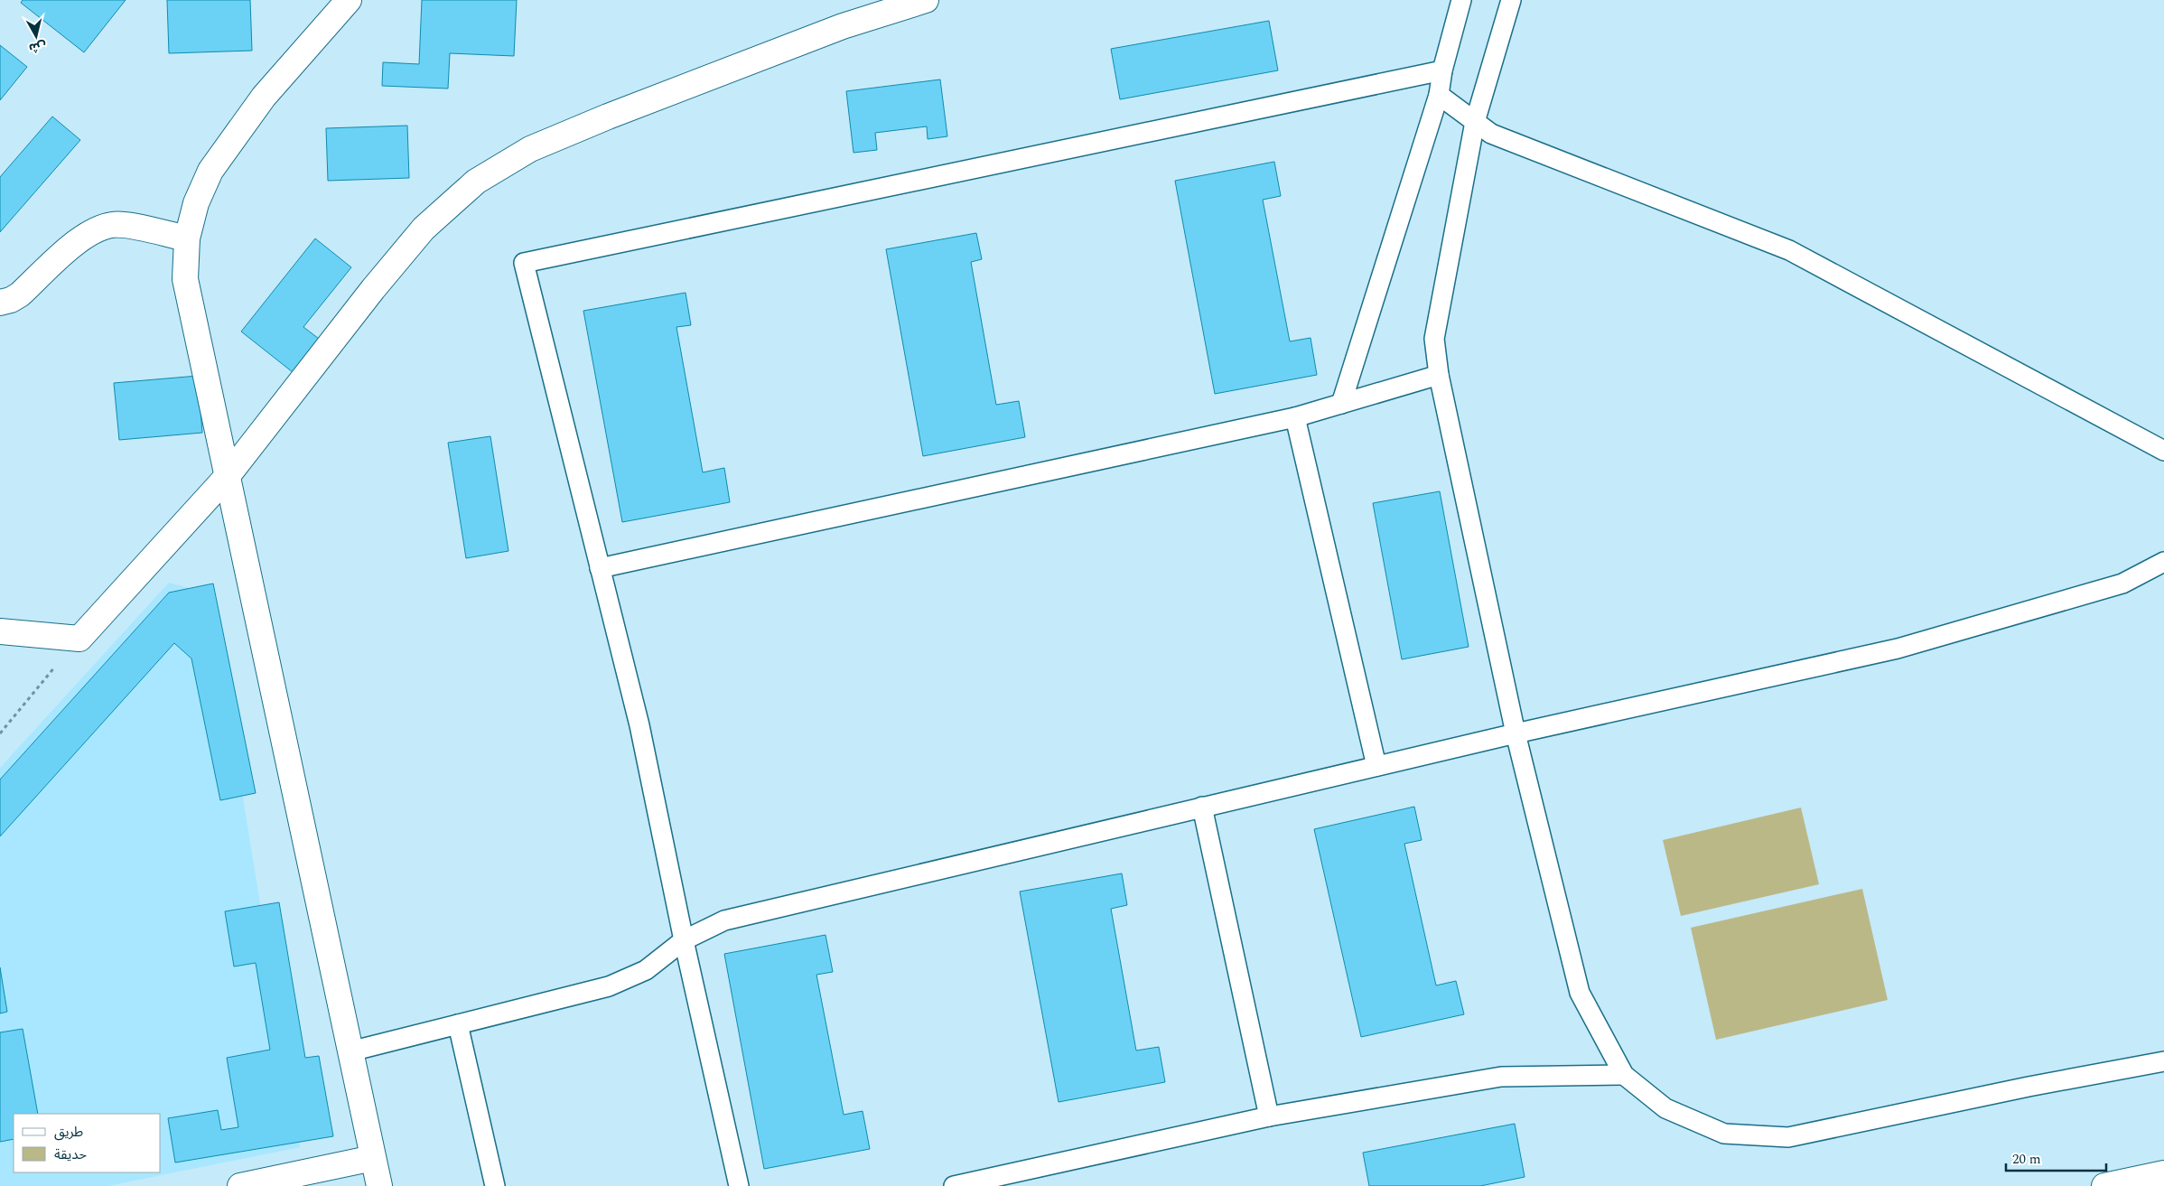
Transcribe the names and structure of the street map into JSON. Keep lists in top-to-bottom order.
{
  "legend": ["طريق", "حديقة"],
  "scale_bar": "20 m",
  "north": "bottom"
}
